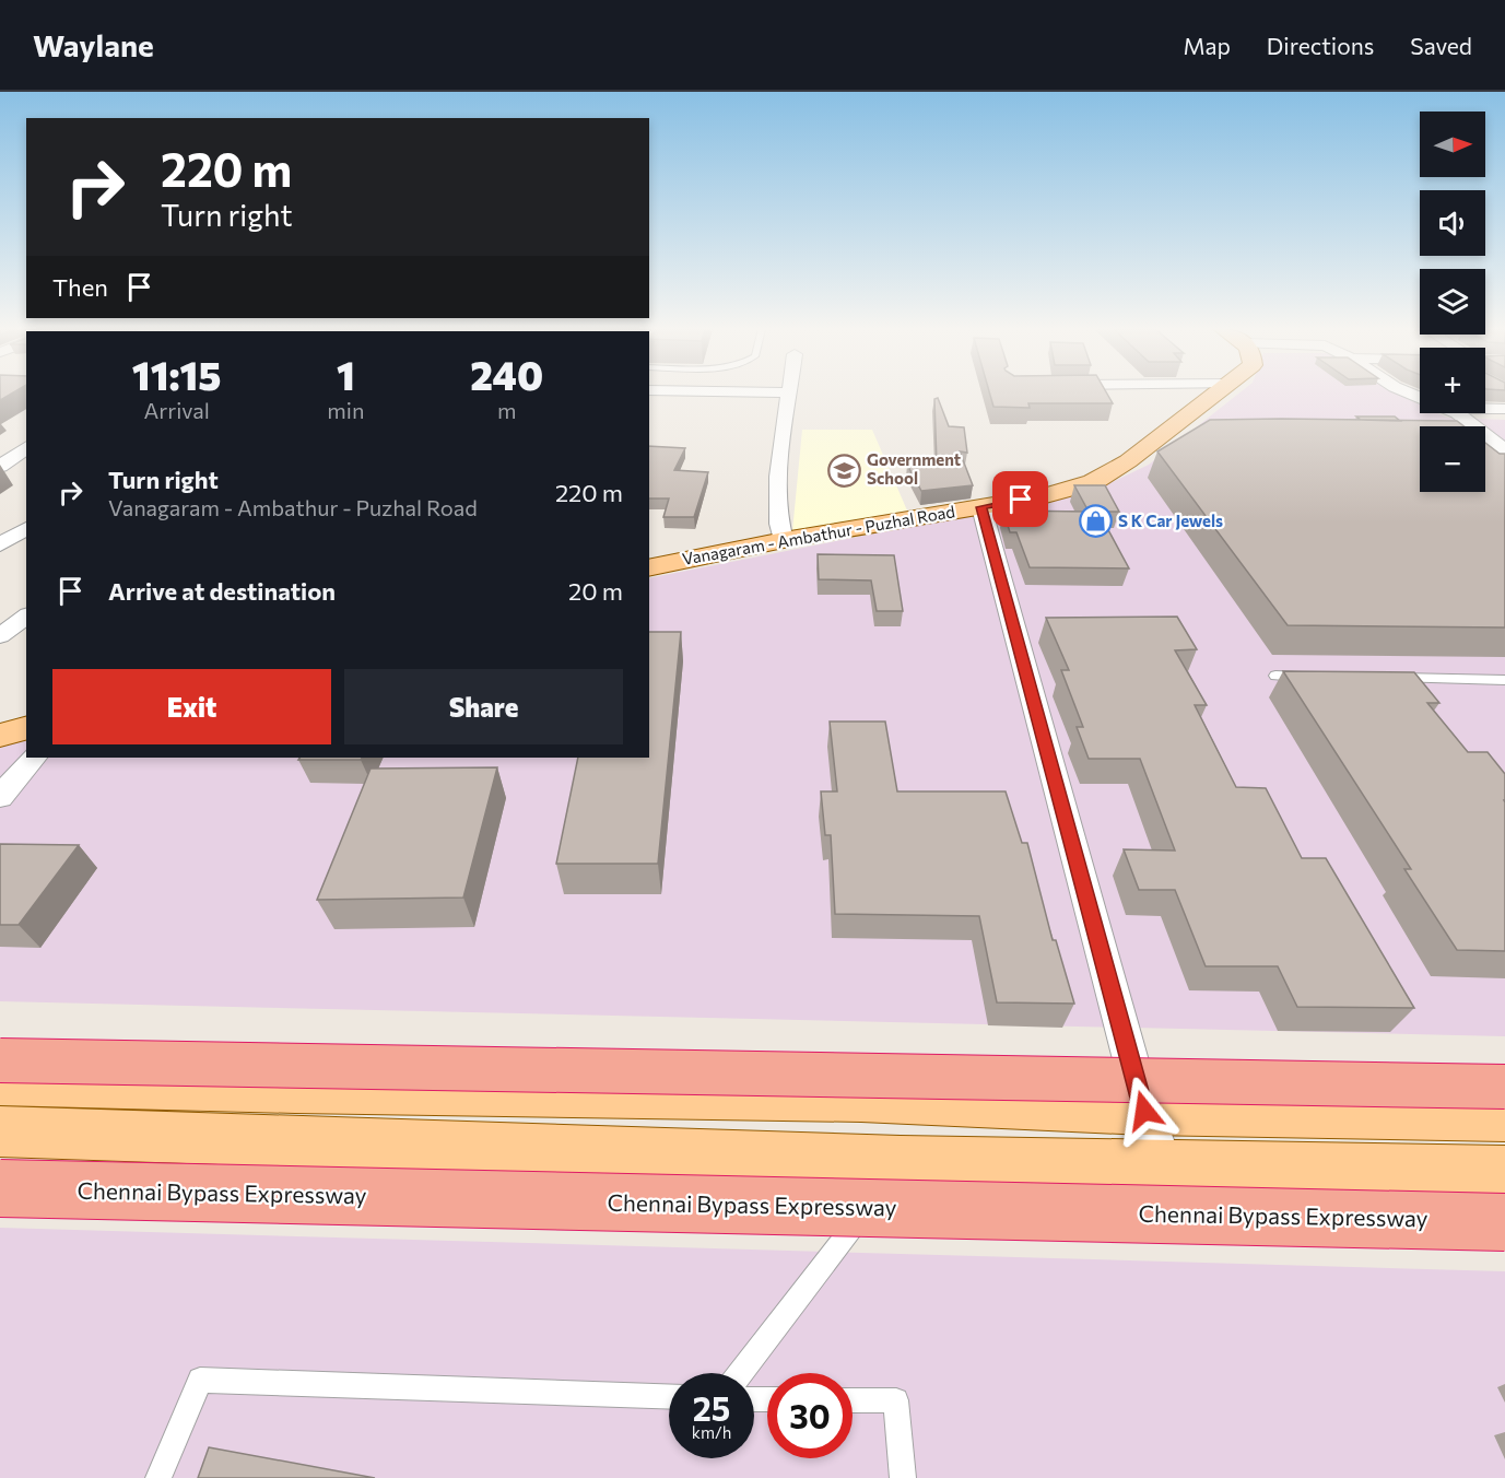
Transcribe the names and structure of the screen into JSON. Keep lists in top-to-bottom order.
{
  "streets": {
    "highway": ["Chennai Bypass Expressway"],
    "main road": ["Vanagaram - Ambathur - Puzhal Road"]
  },
  "places": {
    "school or university": ["Government School"],
    "shop": ["S K Car Jewels"]
  },
  "north": "right",
  "page": {
    "header": "Waylane",
    "nav": ["Map", "Directions", "Saved"],
    "map_buttons": ["+", "−"],
    "turn": ["220 m", "Turn right"],
    "then": "Then",
    "eta": [
      "11:15",
      "Arrival",
      "1",
      "min",
      "240",
      "m"
    ],
    "list": [
      {
        "name": "Turn right",
        "note": "Vanagaram - Ambathur - Puzhal Road",
        "value": "220 m"
      },
      {
        "name": "Arrive at destination",
        "value": "20 m"
      }
    ],
    "buttons": ["Exit", "Share"],
    "speed": "25 km/h",
    "limit": "30"
  }
}
